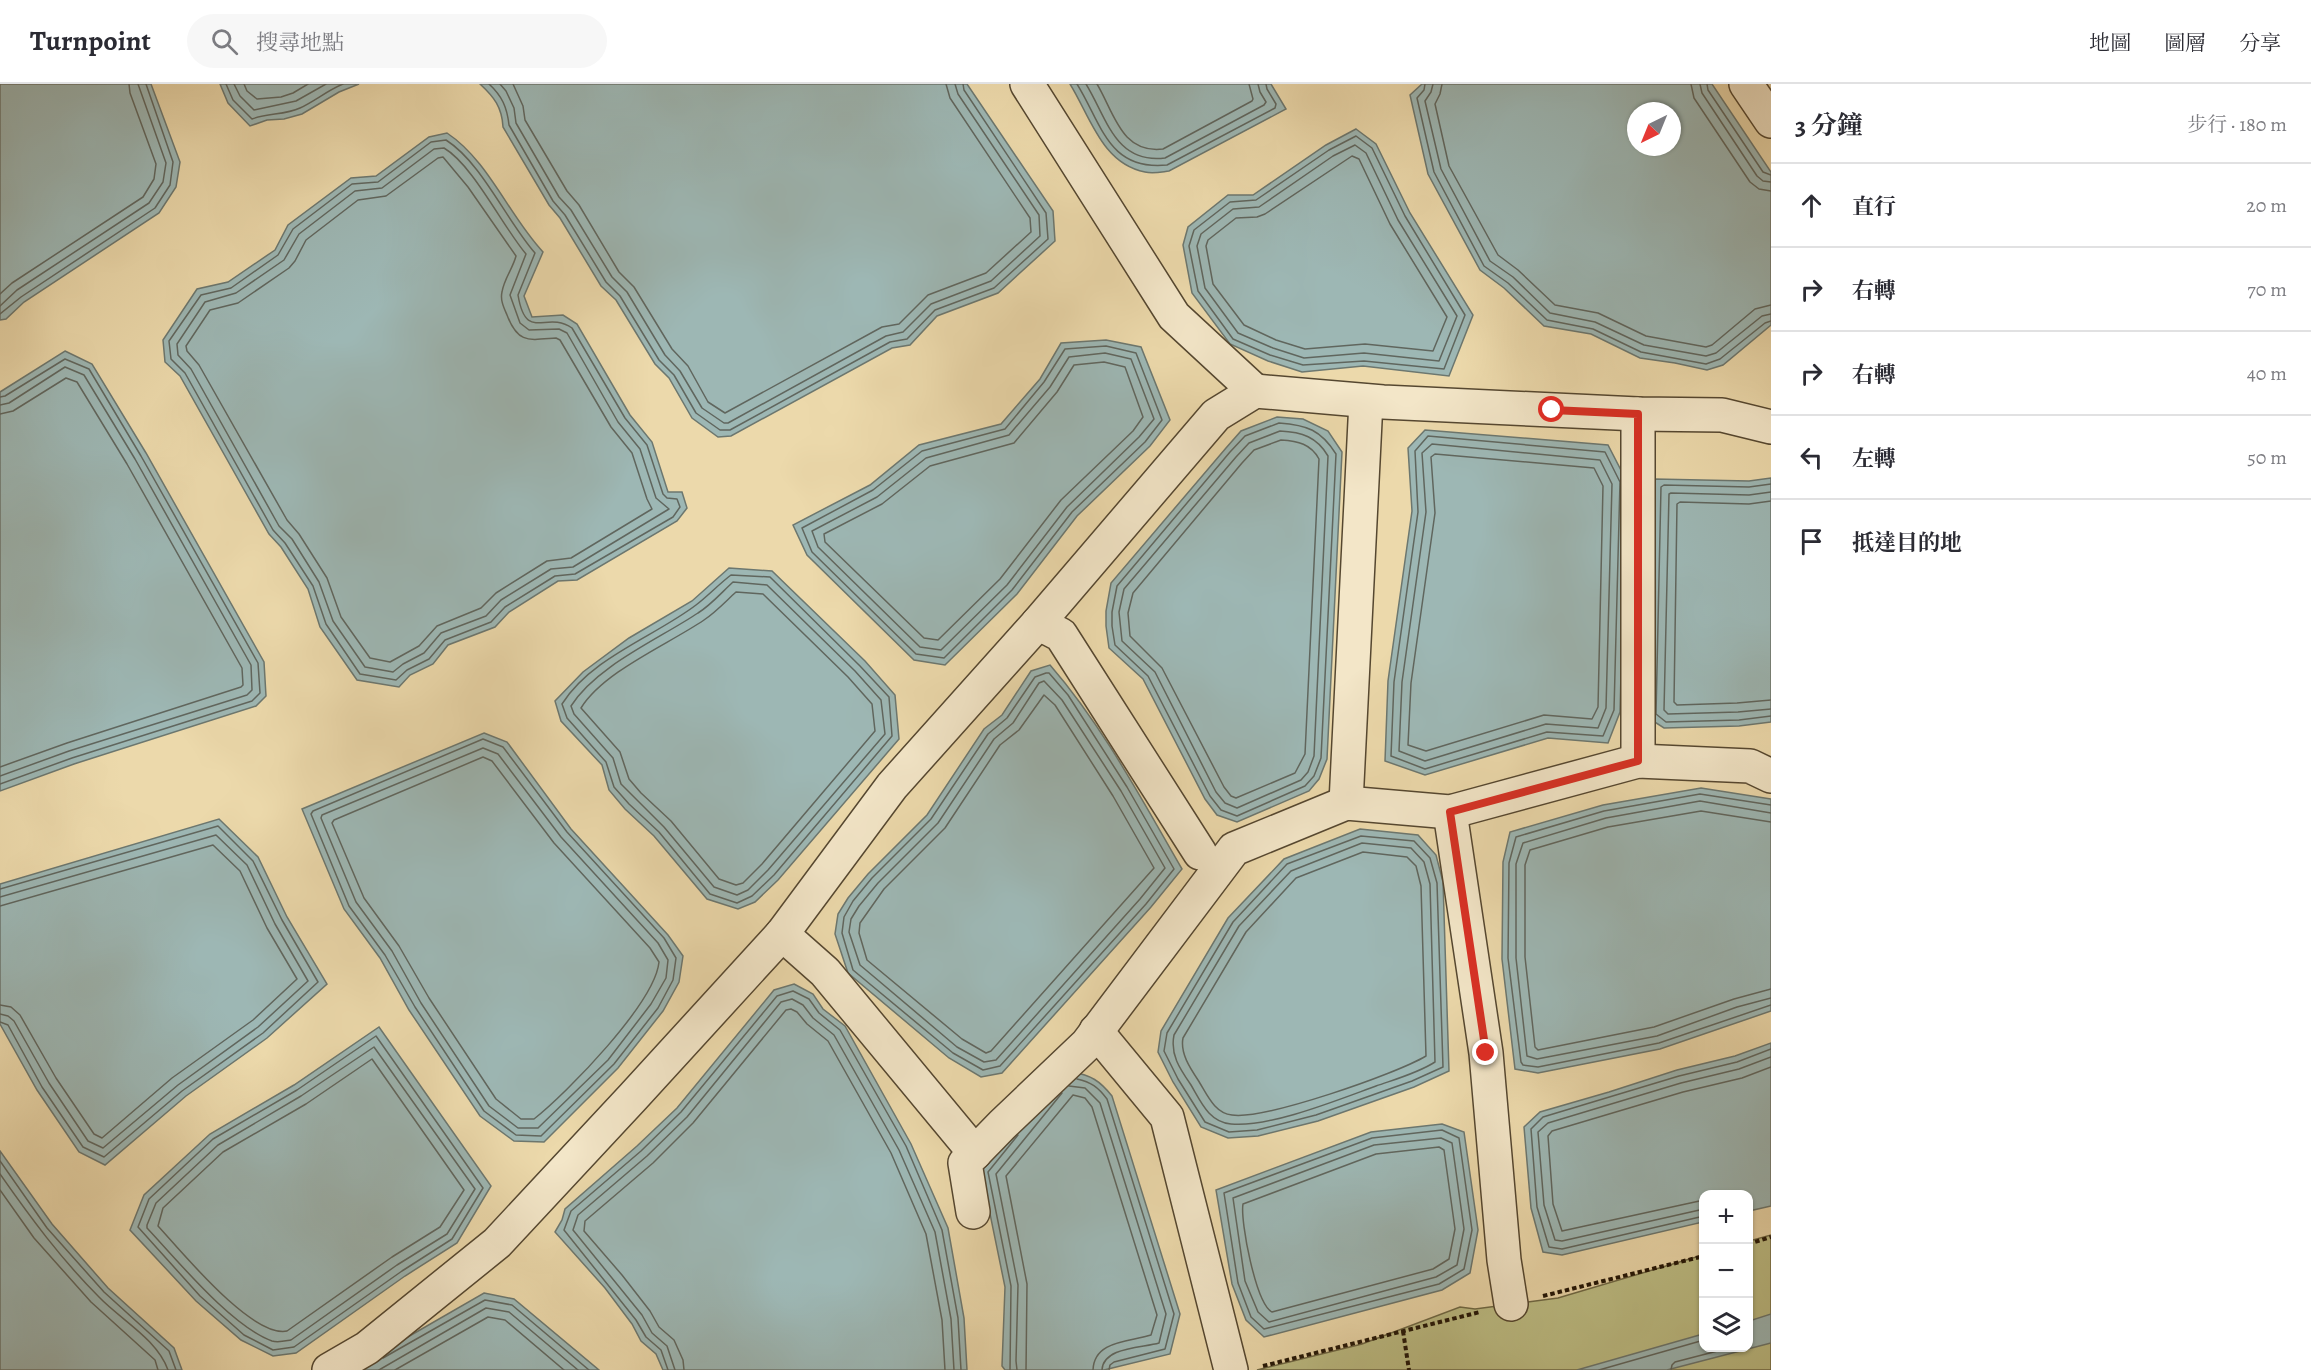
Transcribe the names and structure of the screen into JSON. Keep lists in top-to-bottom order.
{
  "north": "bottom left",
  "page": {
    "header": "Turnpoint",
    "search": "搜尋地點",
    "nav": ["地圖", "圖層", "分享"],
    "heading": ["3 分鐘", "步行 · 180 m"],
    "list": [
      ["直行", "20 m"],
      ["右轉", "70 m"],
      ["右轉", "40 m"],
      ["左轉", "50 m"],
      "抵達目的地"
    ],
    "map_buttons": ["+", "−"]
  }
}
